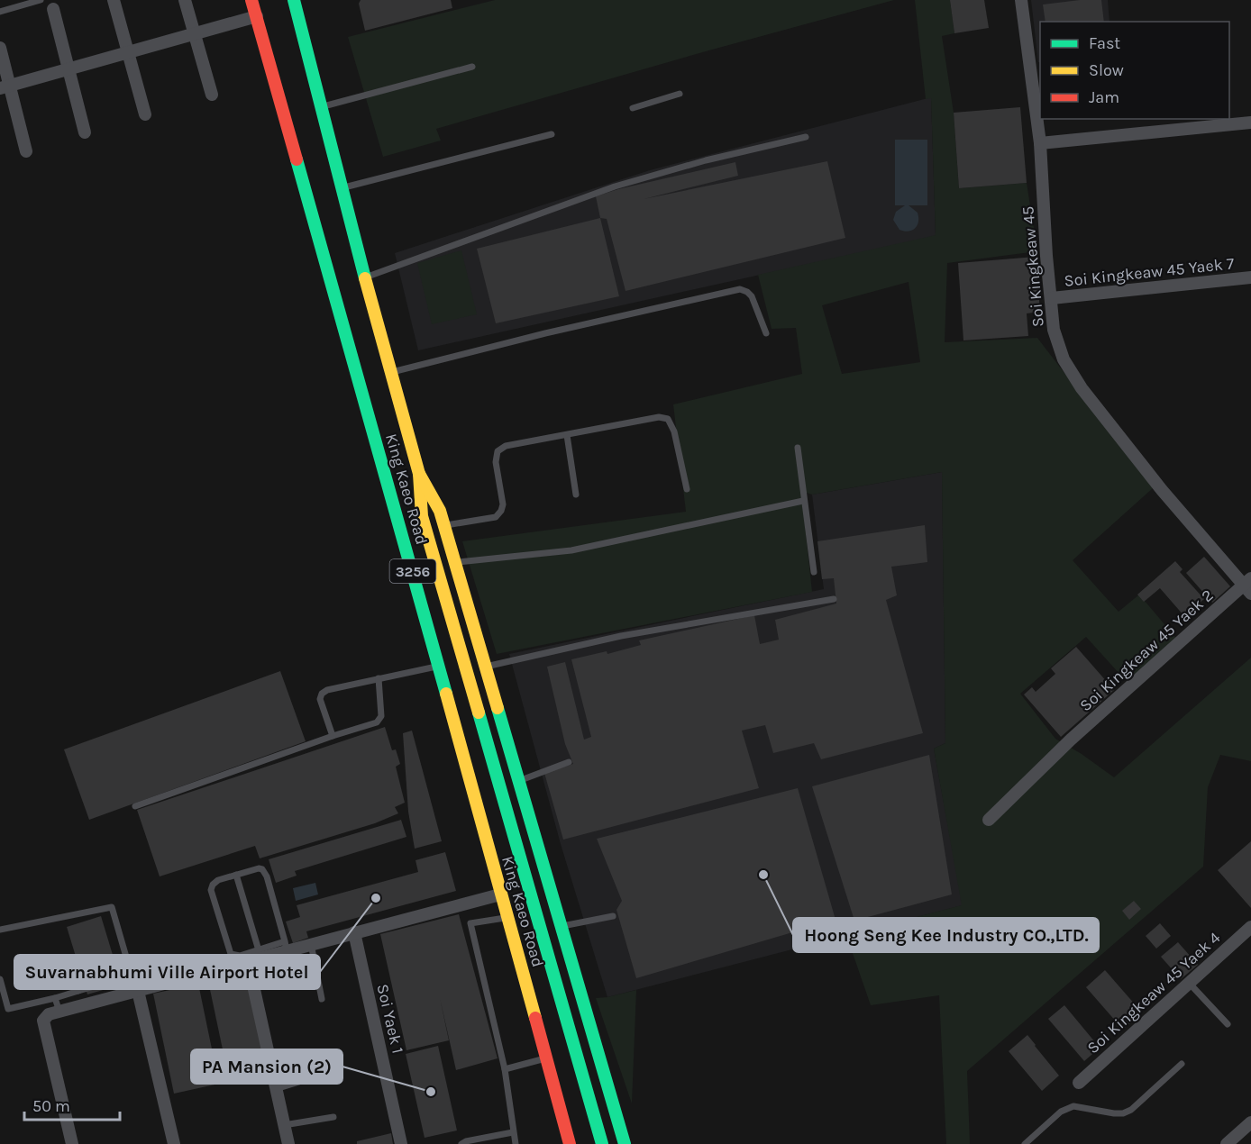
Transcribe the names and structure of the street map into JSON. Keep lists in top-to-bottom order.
{
  "streets": {
    "main road": ["King Kaeo Road", "3256"],
    "street": [
      "Soi Kingkeaw 45",
      "Soi Kingkeaw 45 Yaek 7",
      "Soi Kingkeaw 45 Yaek 2",
      "Soi Kingkeaw 45 Yaek 4",
      "Soi Yaek 1"
    ]
  },
  "crossings": [
    ["Soi Kingkeaw 45", "Soi Kingkeaw 45 Yaek 7"],
    ["Soi Kingkeaw 45", "Soi Kingkeaw 45 Yaek 2"]
  ],
  "places": ["Hoong Seng Kee Industry CO.,LTD.", "Suvarnabhumi Ville Airport Hotel", "PA Mansion (2)"],
  "legend": ["Fast", "Slow", "Jam"],
  "scale_bar": "50 m"
}
